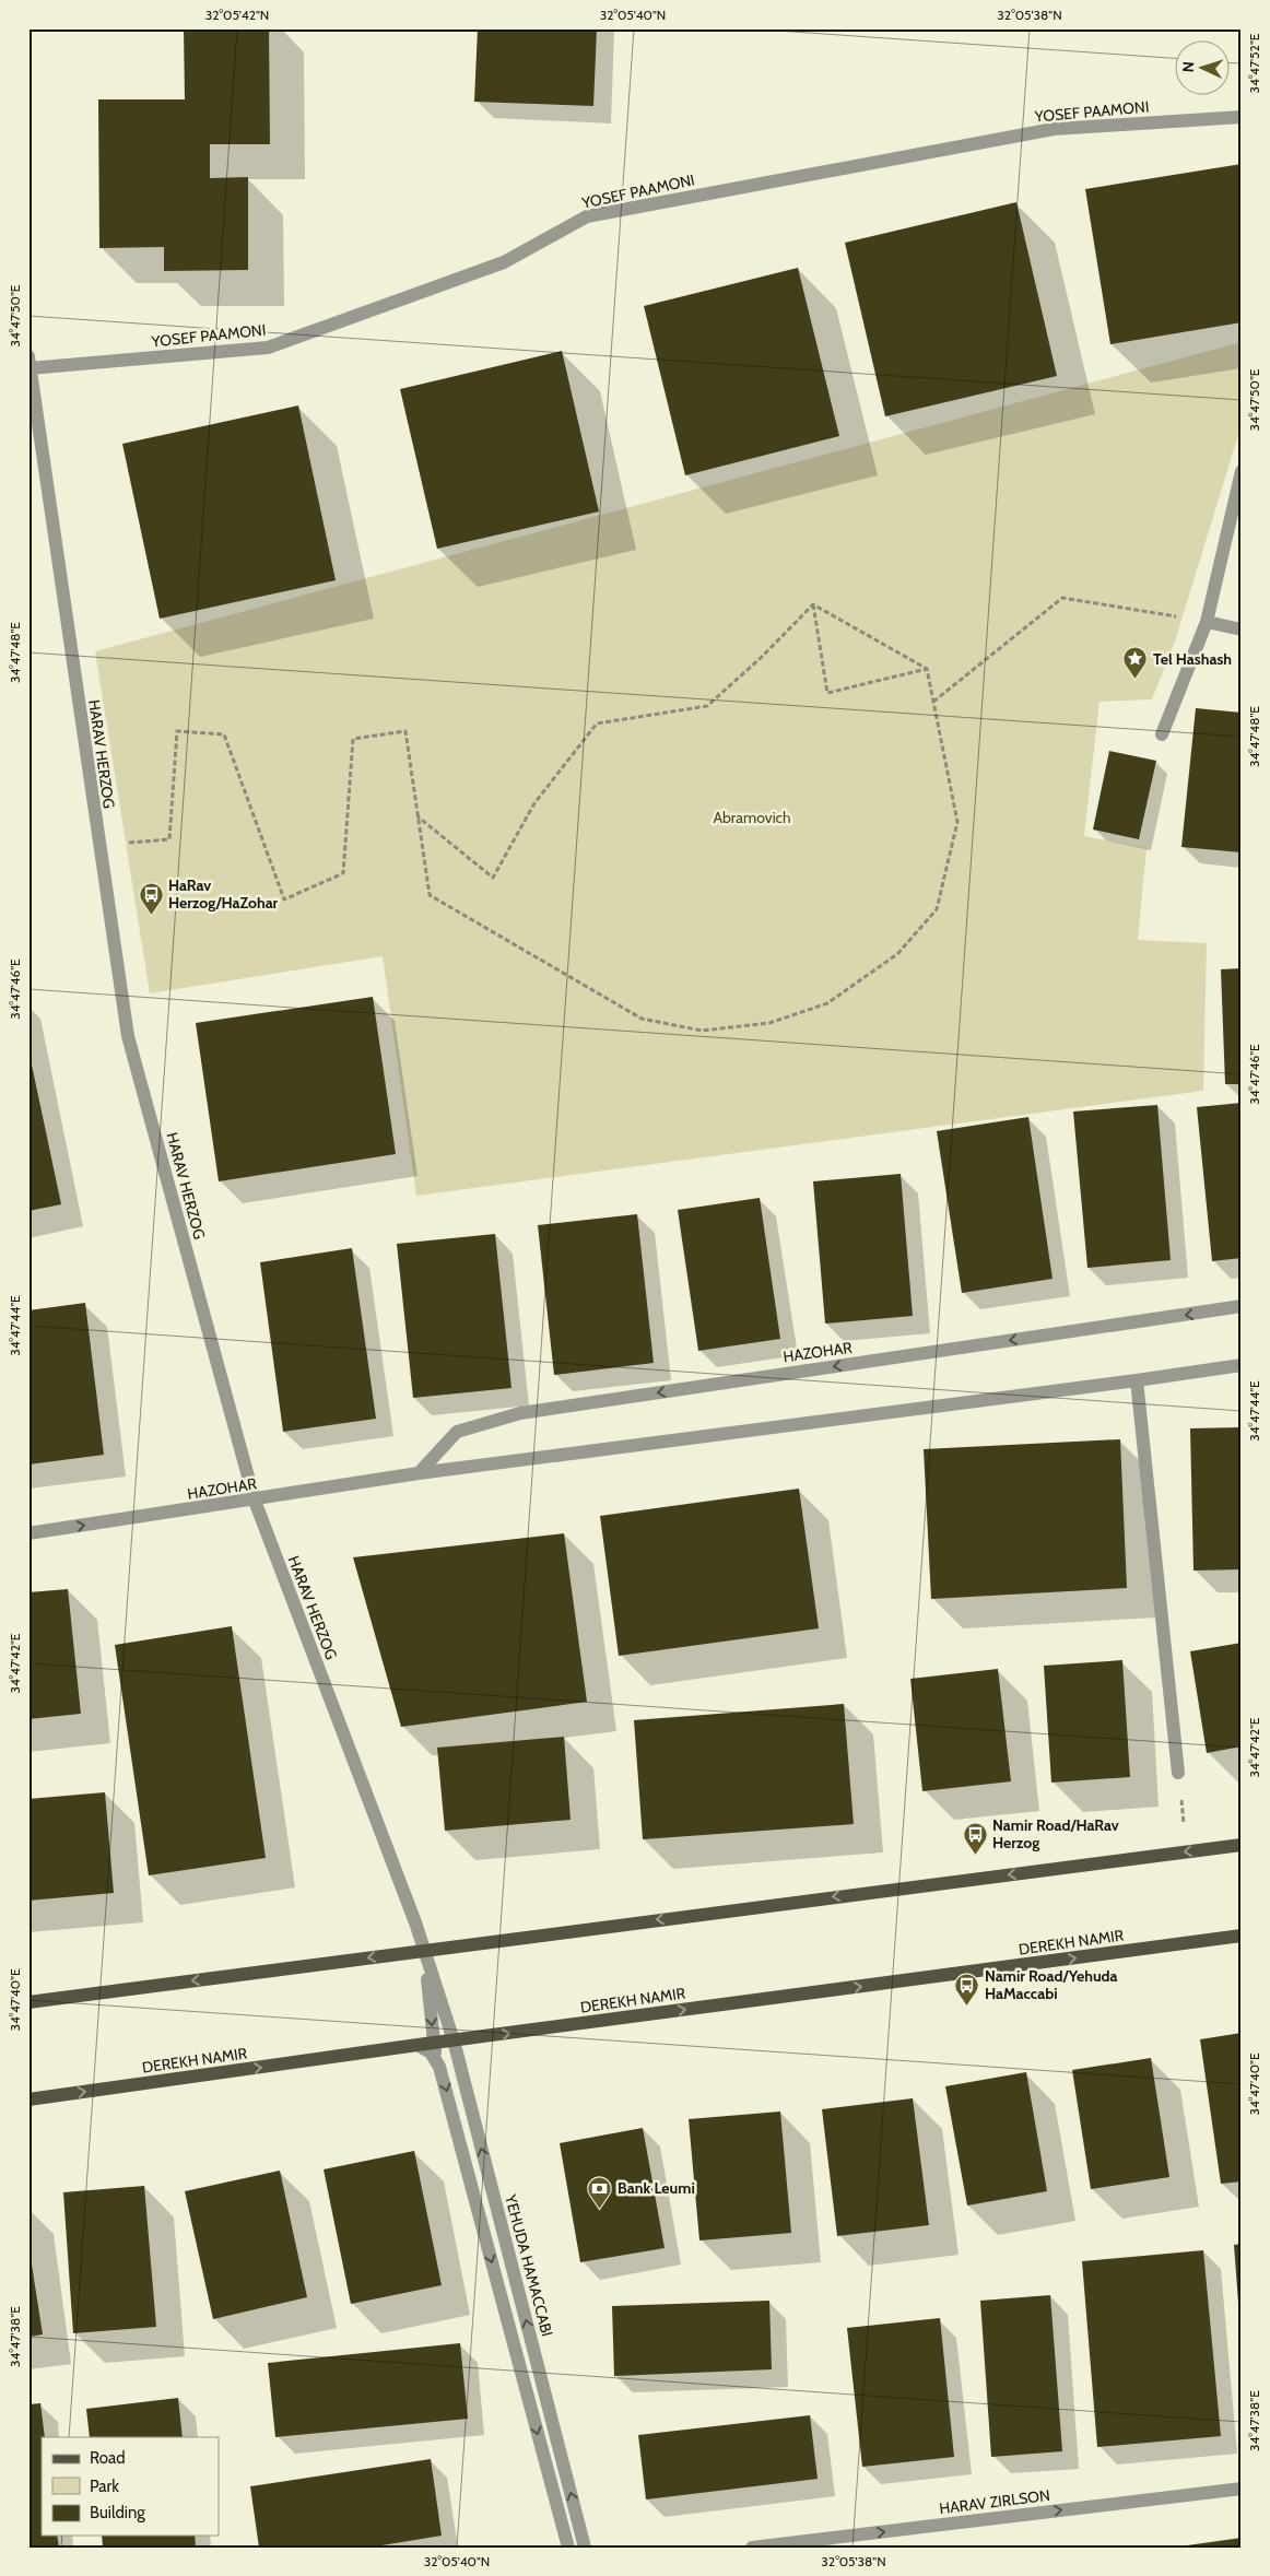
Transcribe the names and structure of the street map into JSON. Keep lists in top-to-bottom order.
{
  "streets": {
    "main road": ["DEREKH NAMIR"],
    "street": [
      "YOSEF PAAMONI",
      "HARAV HERZOG",
      "HAZOHAR",
      "YEHUDA HAMACCABI",
      "HARAV ZIRLSON"
    ]
  },
  "crossings": [
    ["YOSEF PAAMONI", "HARAV HERZOG"],
    ["HARAV HERZOG", "HAZOHAR"],
    ["HARAV HERZOG", "YEHUDA HAMACCABI"],
    ["DEREKH NAMIR", "YEHUDA HAMACCABI"]
  ],
  "one_way": ["HARAV ZIRLSON"],
  "parks": ["Abramovich"],
  "places": {
    "place": ["Tel Hashash"],
    "bus stop": ["HaRav Herzog/HaZohar", "Namir Road/HaRav Herzog", "Namir Road/Yehuda HaMaccabi"],
    "bank": ["Bank Leumi"]
  },
  "legend": ["Road", "Park", "Building"],
  "north": "left",
  "coordinates": [
    "32°05'42\"N",
    "32°05'40\"N",
    "32°05'38\"N",
    "34°47'52\"E",
    "34°47'50\"E",
    "34°47'48\"E",
    "34°47'46\"E",
    "34°47'44\"E",
    "34°47'42\"E",
    "34°47'40\"E",
    "34°47'38\"E"
  ]
}
